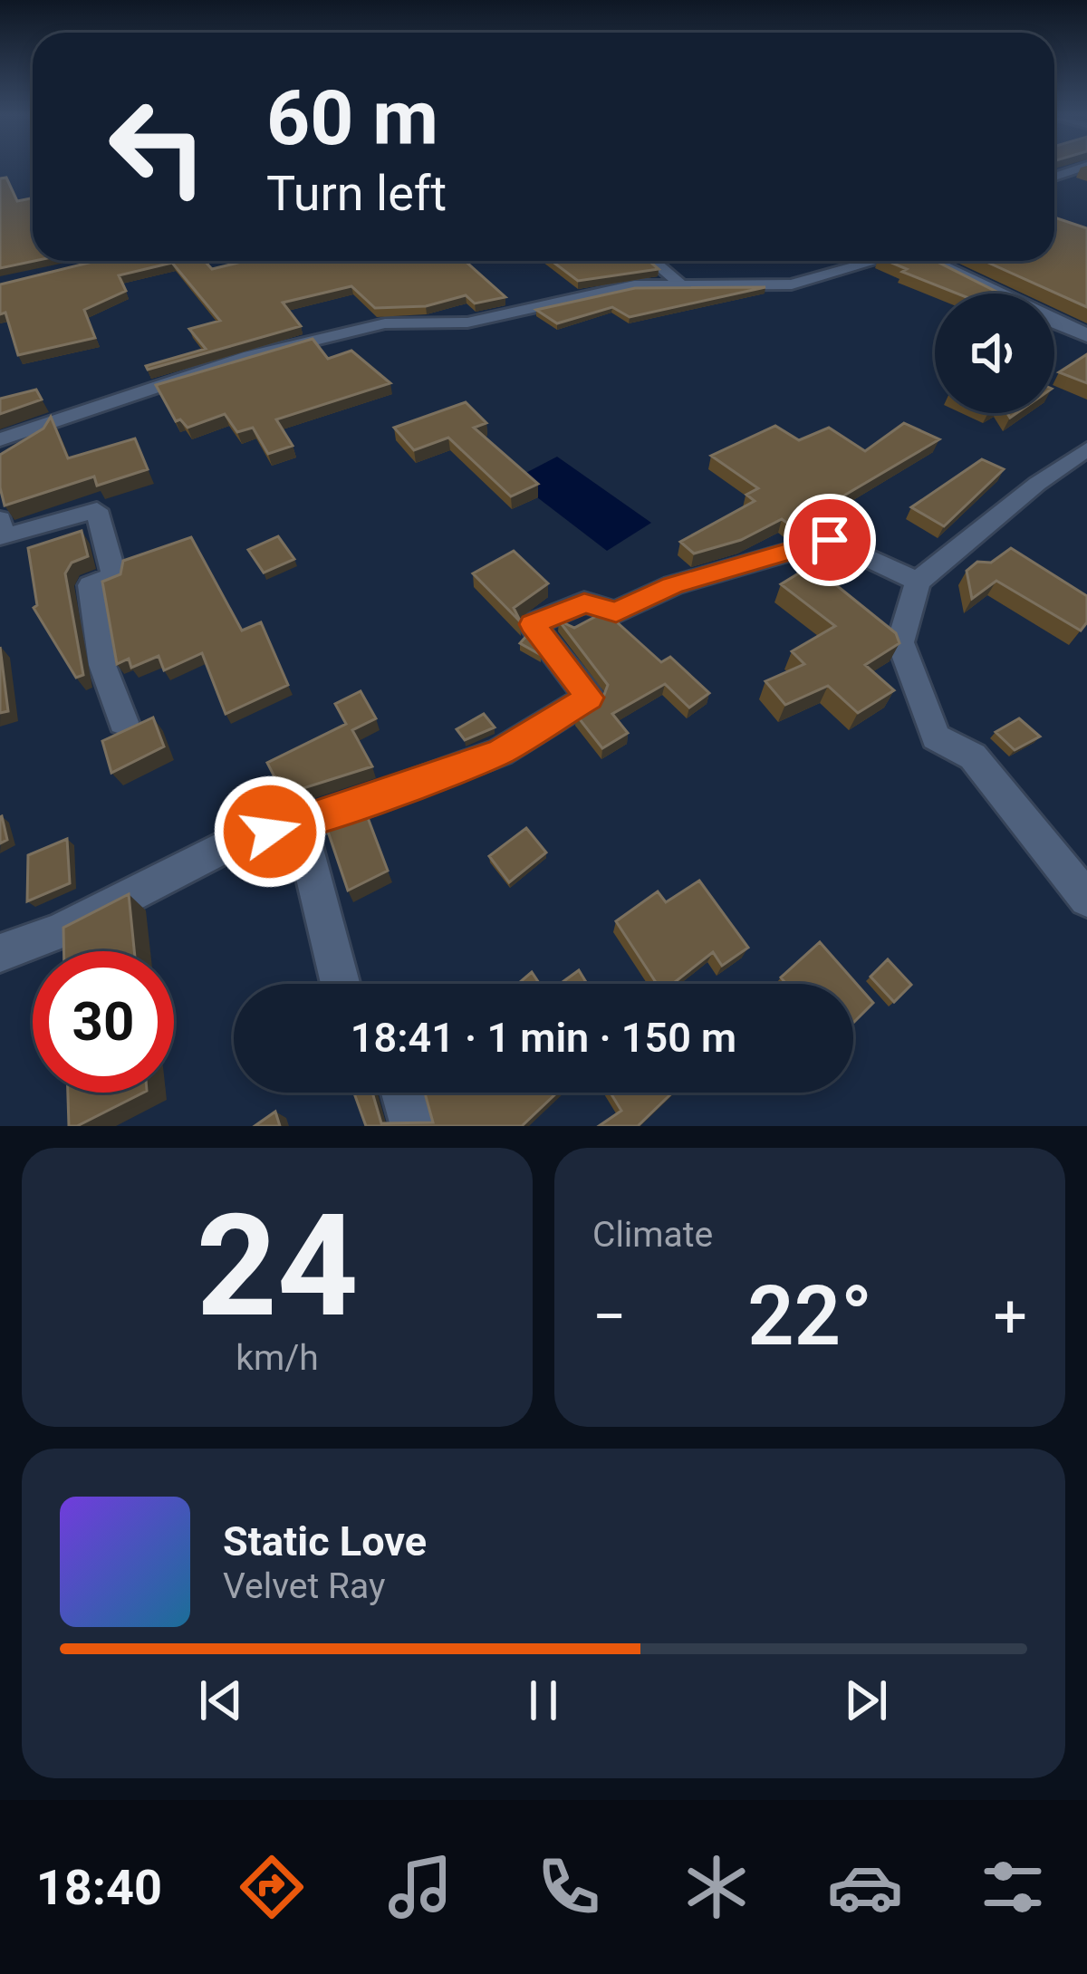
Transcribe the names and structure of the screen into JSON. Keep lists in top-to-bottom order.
{
  "page": {
    "turn": ["60 m", "Turn left"],
    "limit": "30",
    "trip": "18:41 · 1 min · 150 m",
    "tile": [
      ["24", "km/h"],
      "Climate"
    ],
    "heat": ["−", "22°", "+"],
    "song": ["Static Love", "Velvet Ray"],
    "tabs": "18:40"
  }
}
